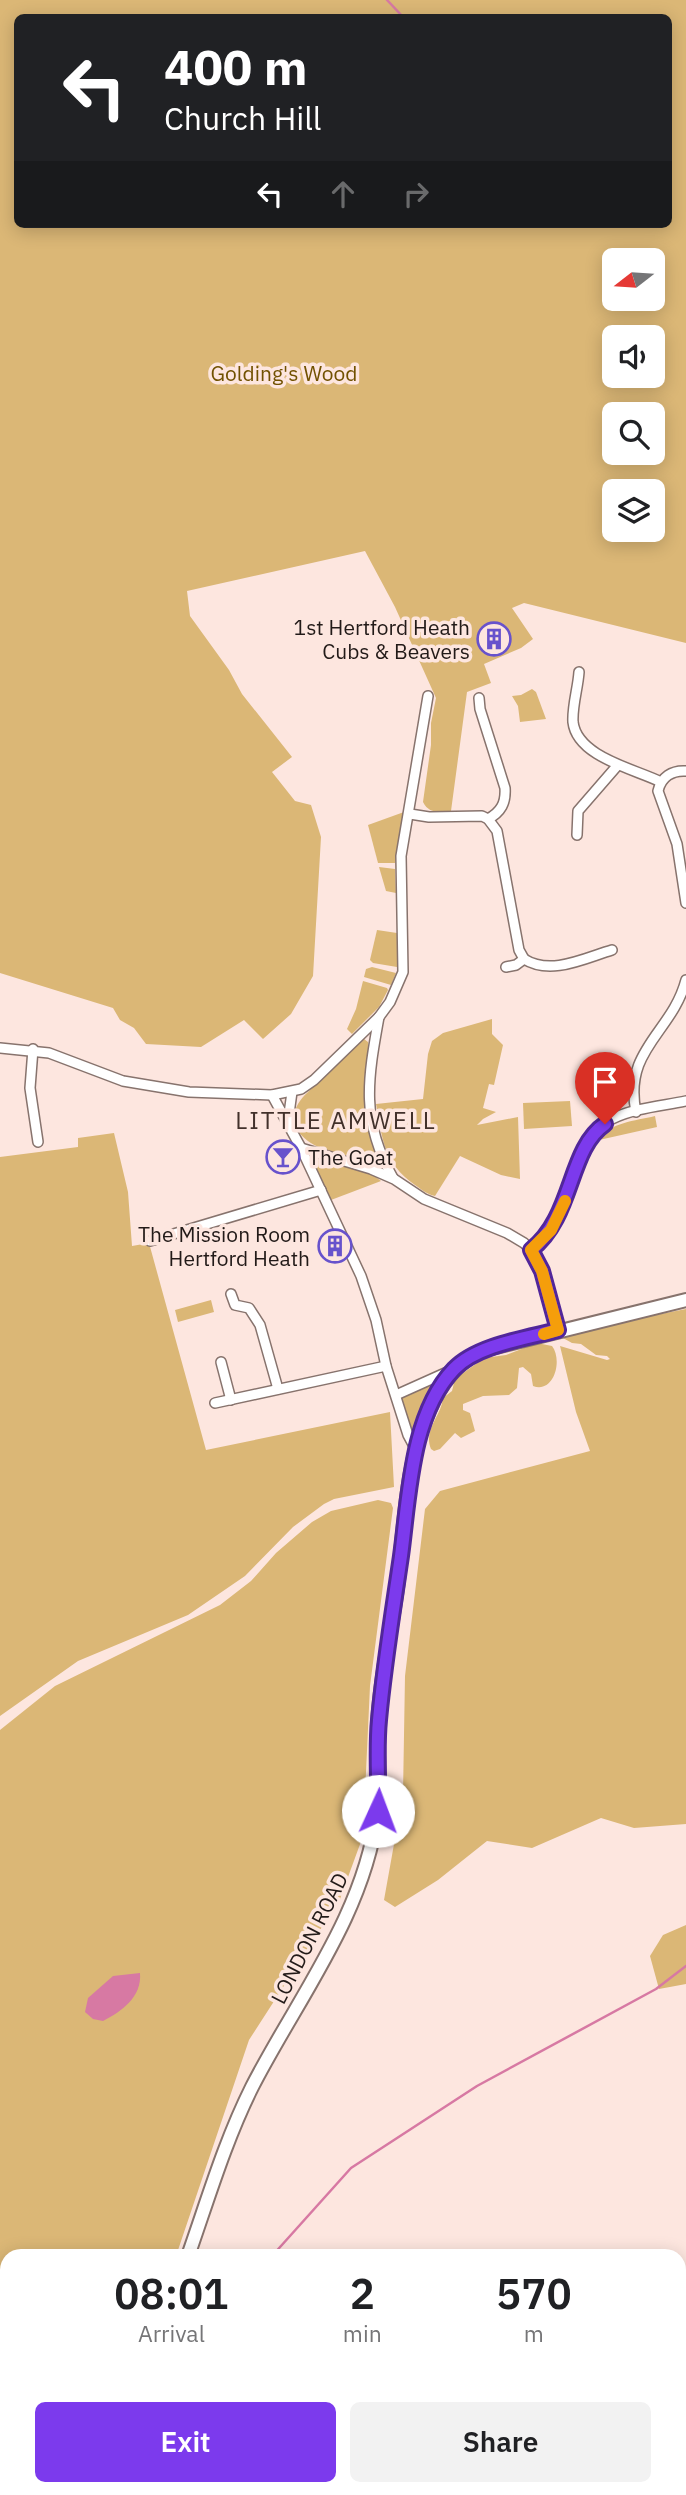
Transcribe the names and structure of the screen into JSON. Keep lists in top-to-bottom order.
{
  "streets": {
    "main road": ["LONDON ROAD"]
  },
  "districts": ["LITTLE AMWELL"],
  "parks": ["Golding's Wood"],
  "places": {
    "building": ["1st Hertford Heath Cubs & Beavers", "The Mission Room Hertford Heath"],
    "bar": ["The Goat"]
  },
  "north": "left",
  "page": {
    "turn": ["400 m", "Church Hill"],
    "eta": [
      "08:01",
      "Arrival",
      "2",
      "min",
      "570",
      "m"
    ],
    "buttons": ["Exit", "Share"]
  }
}
